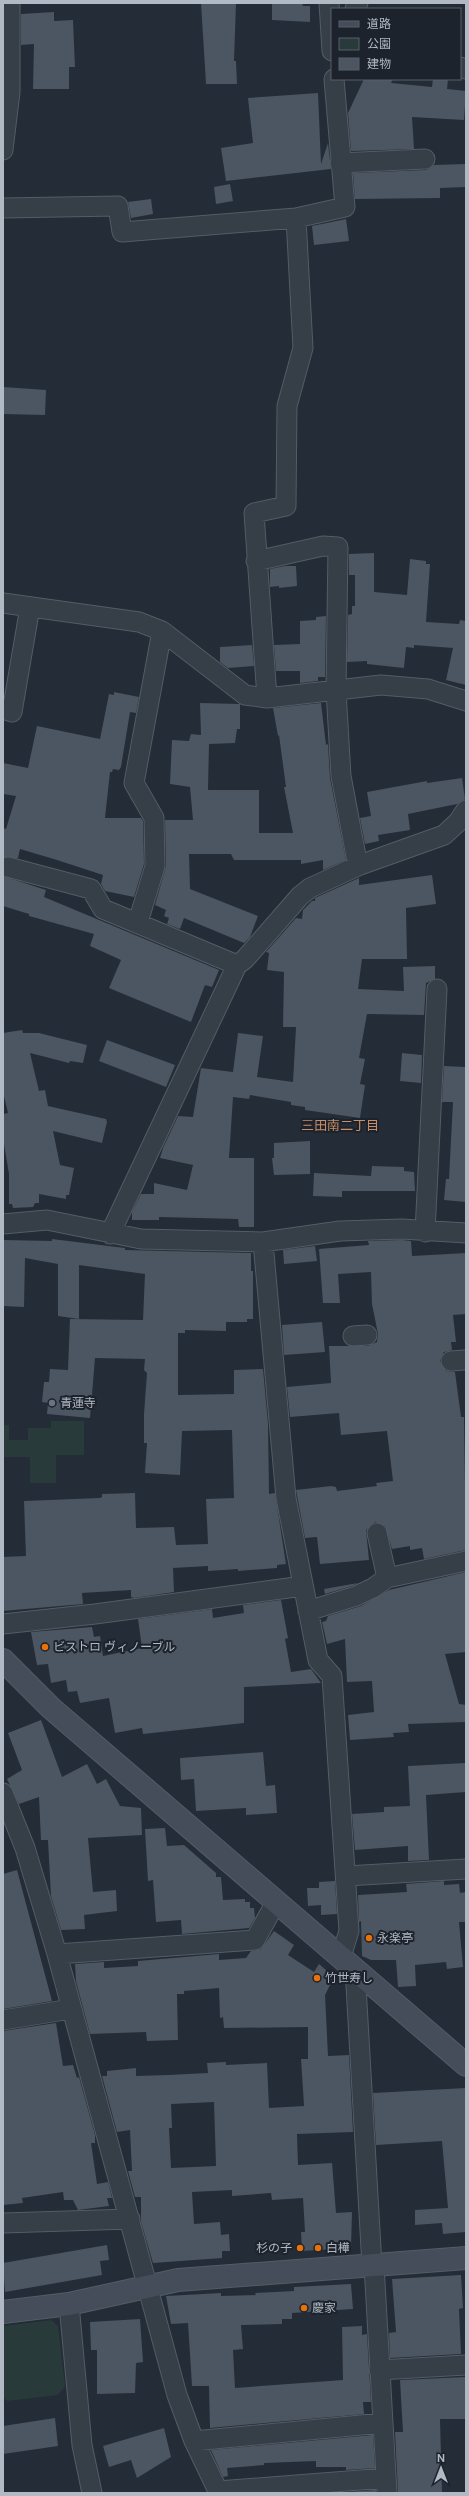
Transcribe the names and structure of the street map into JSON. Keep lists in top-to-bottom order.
{
  "districts": ["三田南二丁目"],
  "places": [
    "青蓮寺",
    "ビストロ ヴィノーブル",
    "永楽亭",
    "竹世寿し",
    "杉の子",
    "白樺",
    "慶家"
  ],
  "legend": ["道路", "公園", "建物"],
  "north": "top"
}
